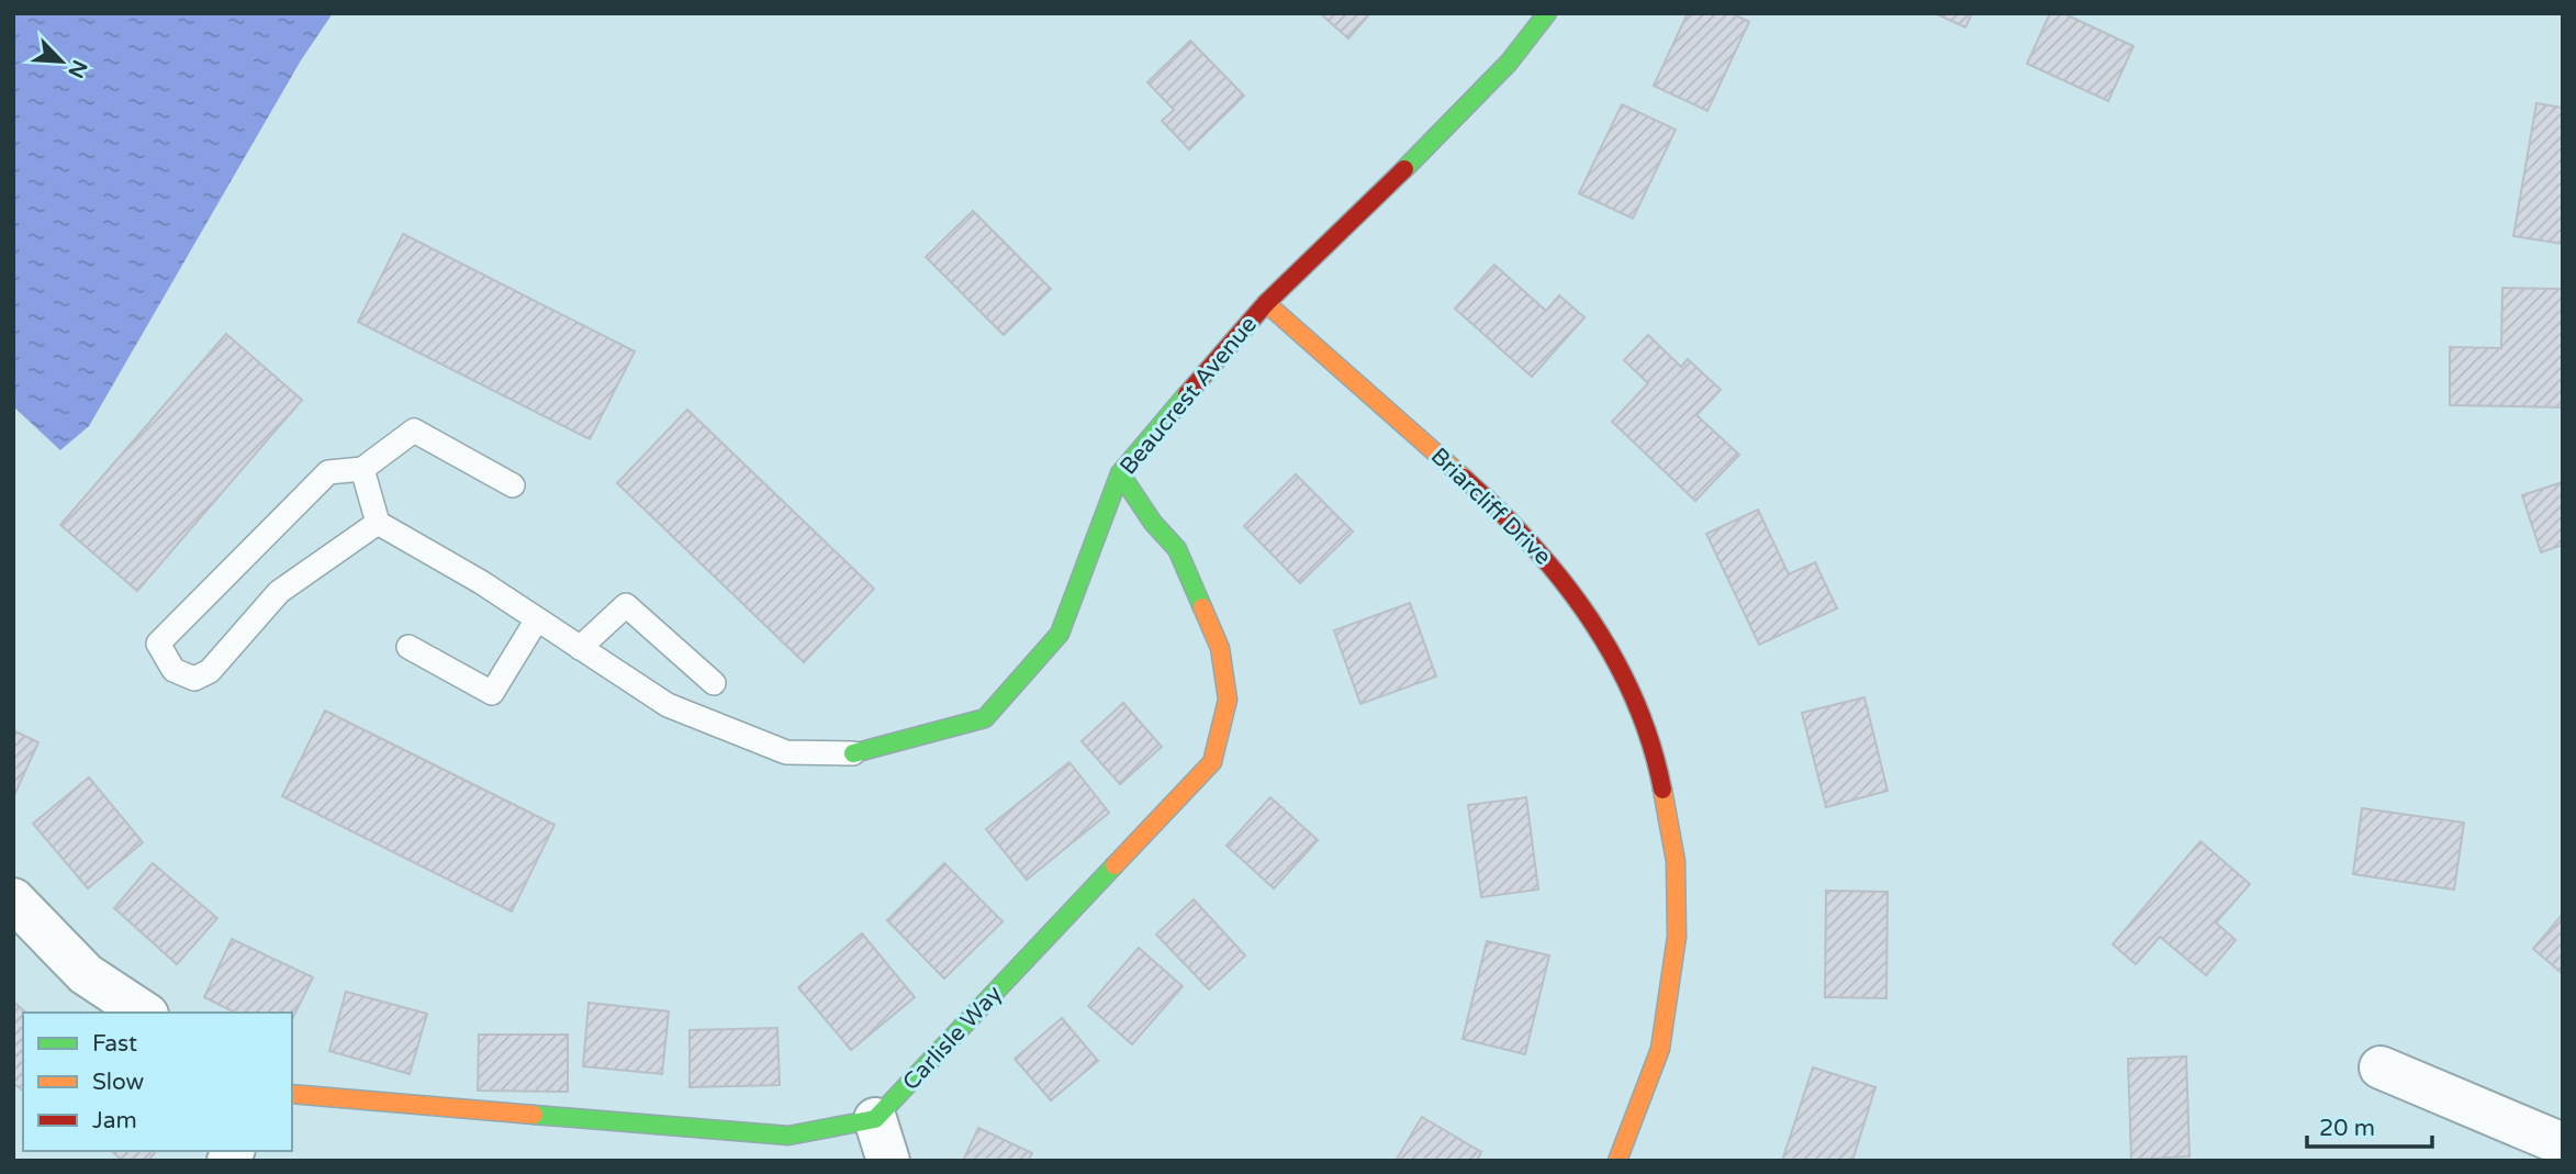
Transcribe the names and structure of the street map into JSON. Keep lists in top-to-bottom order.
{
  "streets": {
    "street": ["Beaucrest Avenue", "Briarcliff Drive", "Carlisle Way"]
  },
  "crossings": [
    ["Beaucrest Avenue", "Briarcliff Drive"],
    ["Beaucrest Avenue", "Carlisle Way"]
  ],
  "legend": ["Fast", "Slow", "Jam"],
  "scale_bar": "20 m",
  "north": "bottom right"
}
